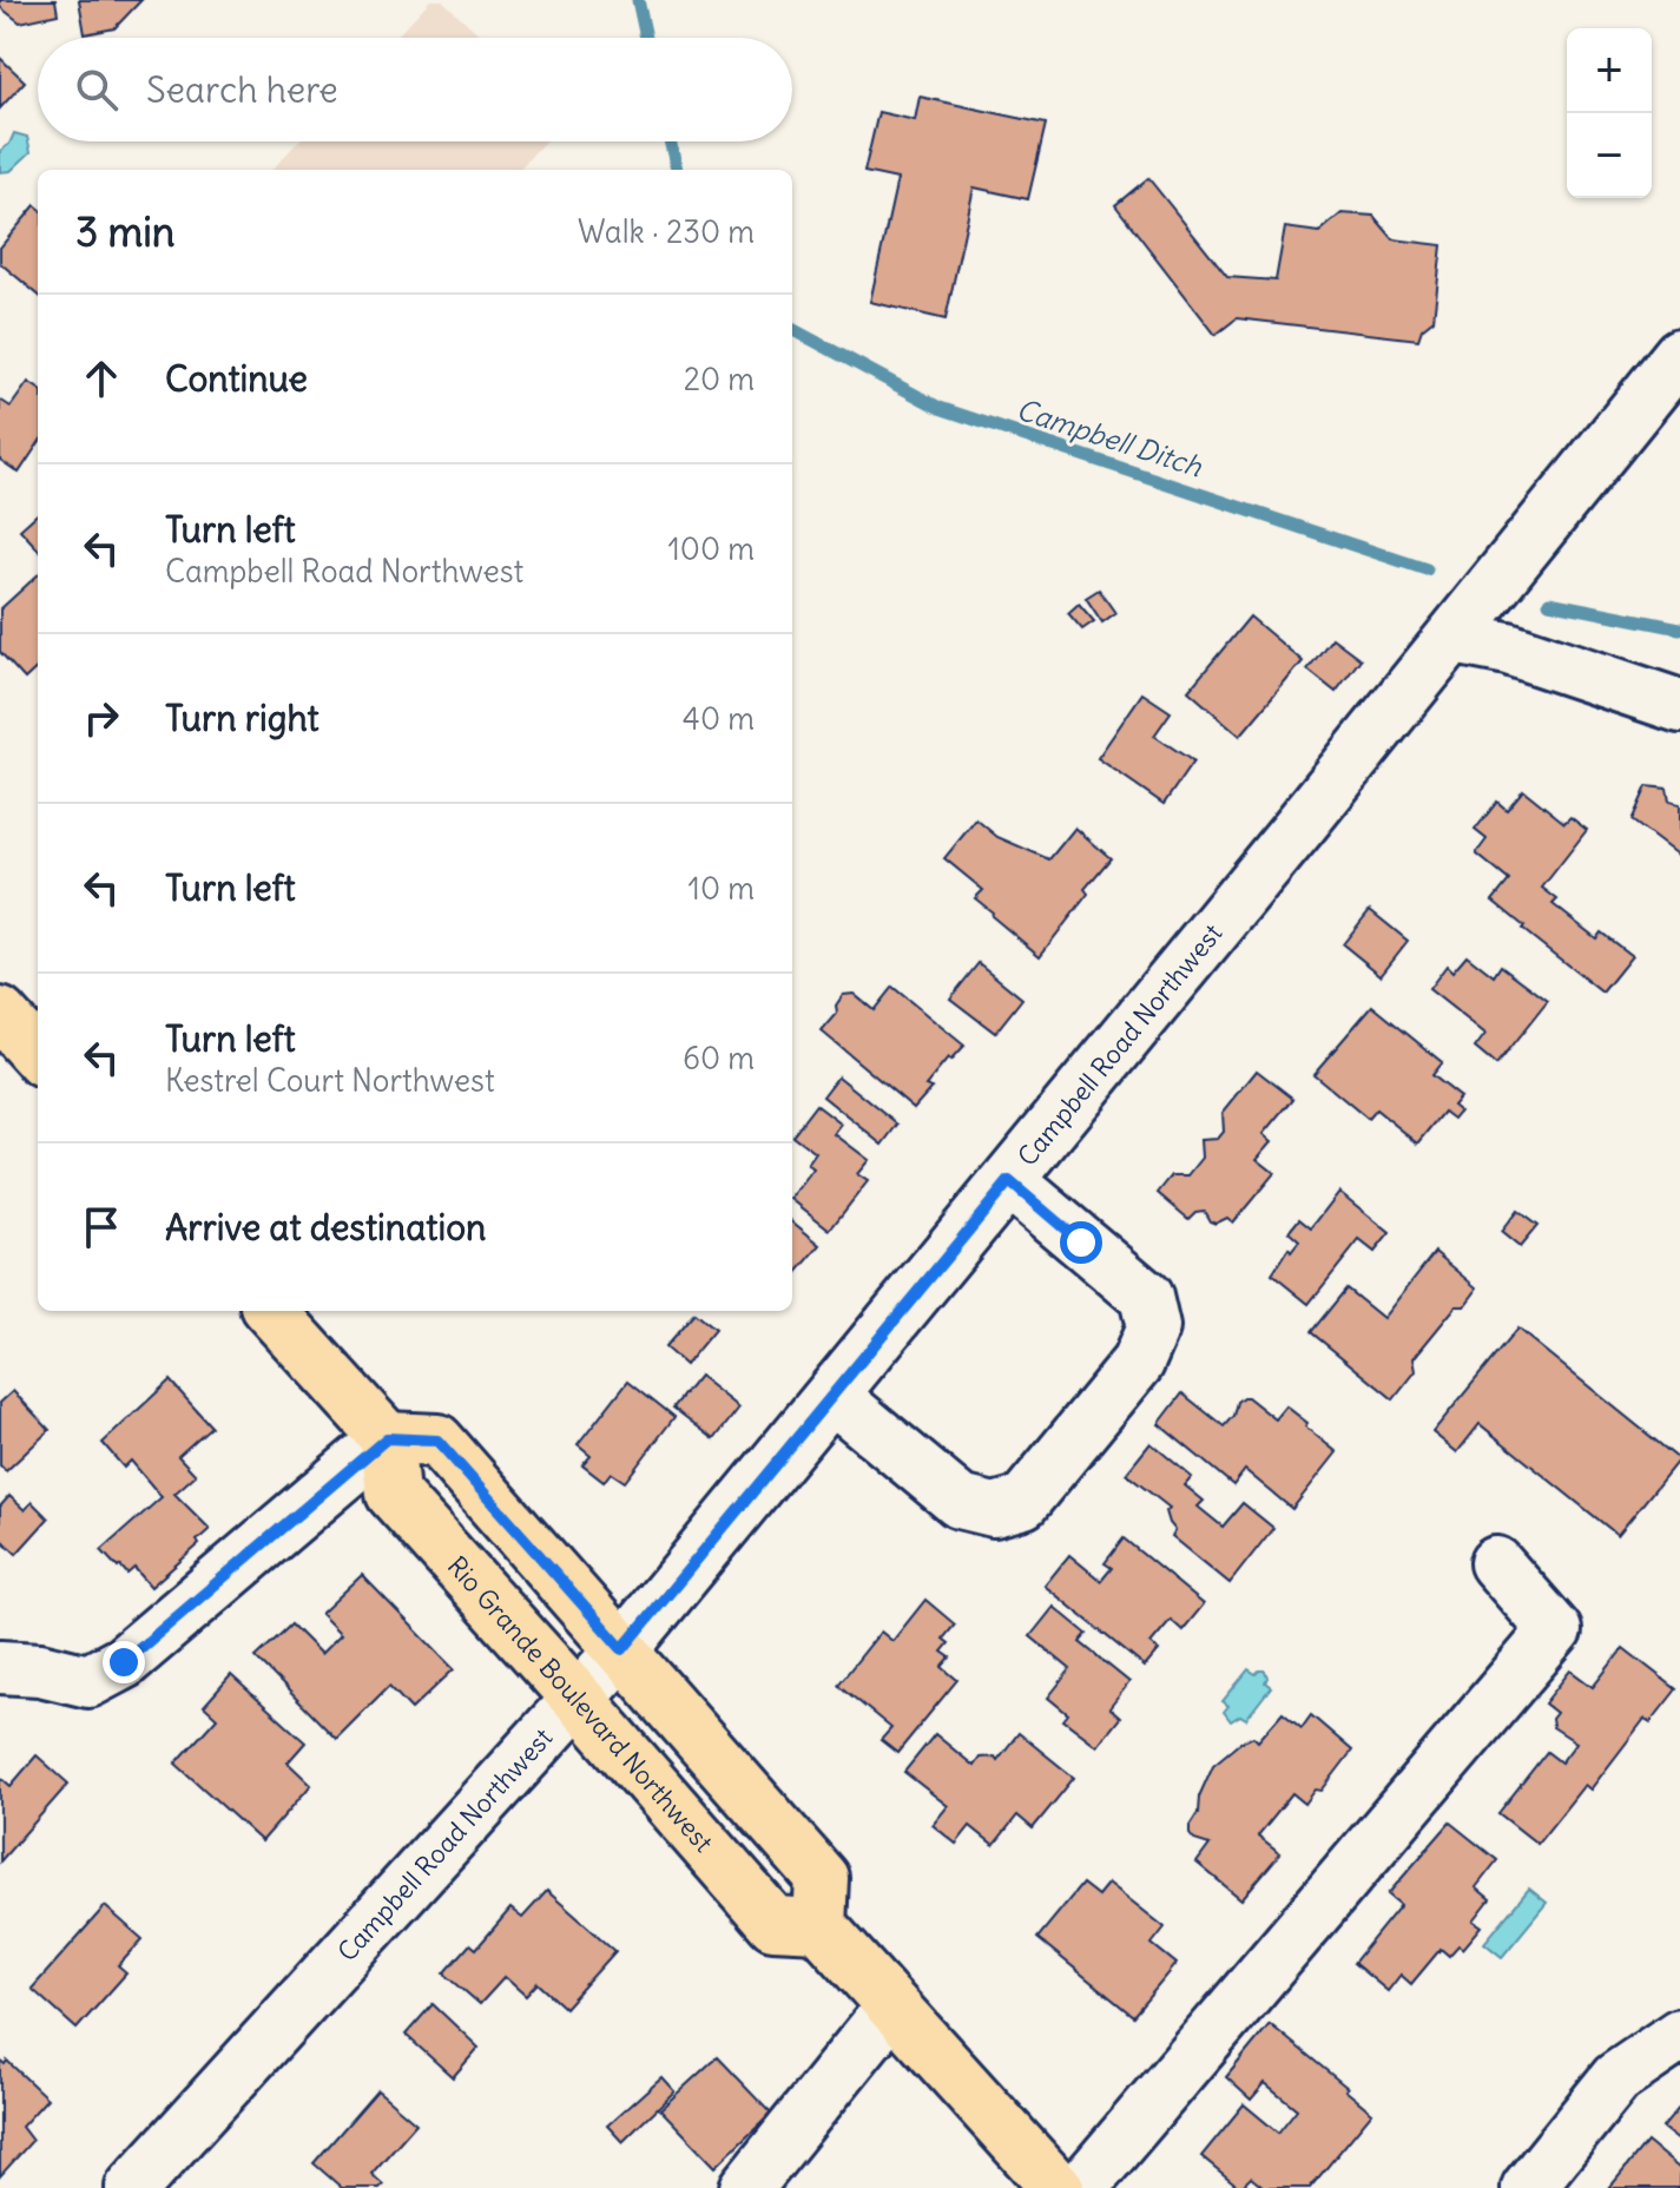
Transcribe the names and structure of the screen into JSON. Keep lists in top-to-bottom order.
{
  "streets": {
    "main road": ["Rio Grande Boulevard Northwest"],
    "street": ["Campbell Road Northwest"]
  },
  "crossings": [
    ["Campbell Road Northwest", "Rio Grande Boulevard Northwest"]
  ],
  "water": ["Campbell Ditch"],
  "page": {
    "map_buttons": ["+", "−"],
    "search": "Search here",
    "heading": ["3 min", "Walk · 230 m"],
    "list": [
      ["Continue", "20 m"],
      ["Turn left", "Campbell Road Northwest", "100 m"],
      ["Turn right", "40 m"],
      ["Turn left", "10 m"],
      ["Turn left", "Kestrel Court Northwest", "60 m"],
      "Arrive at destination"
    ]
  }
}
